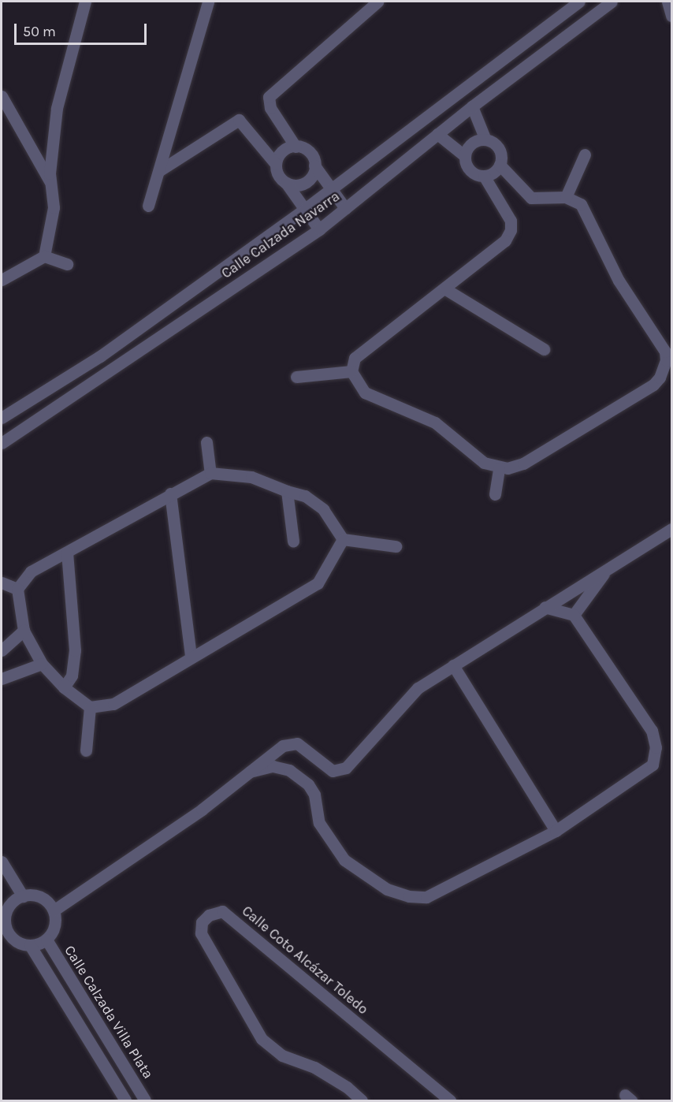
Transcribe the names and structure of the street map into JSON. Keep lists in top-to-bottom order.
{
  "streets": {
    "street": ["Calle Calzada Navarra", "Calle Coto Alcázar Toledo", "Calle Calzada Villa Plata"]
  },
  "scale_bar": "50 m"
}
